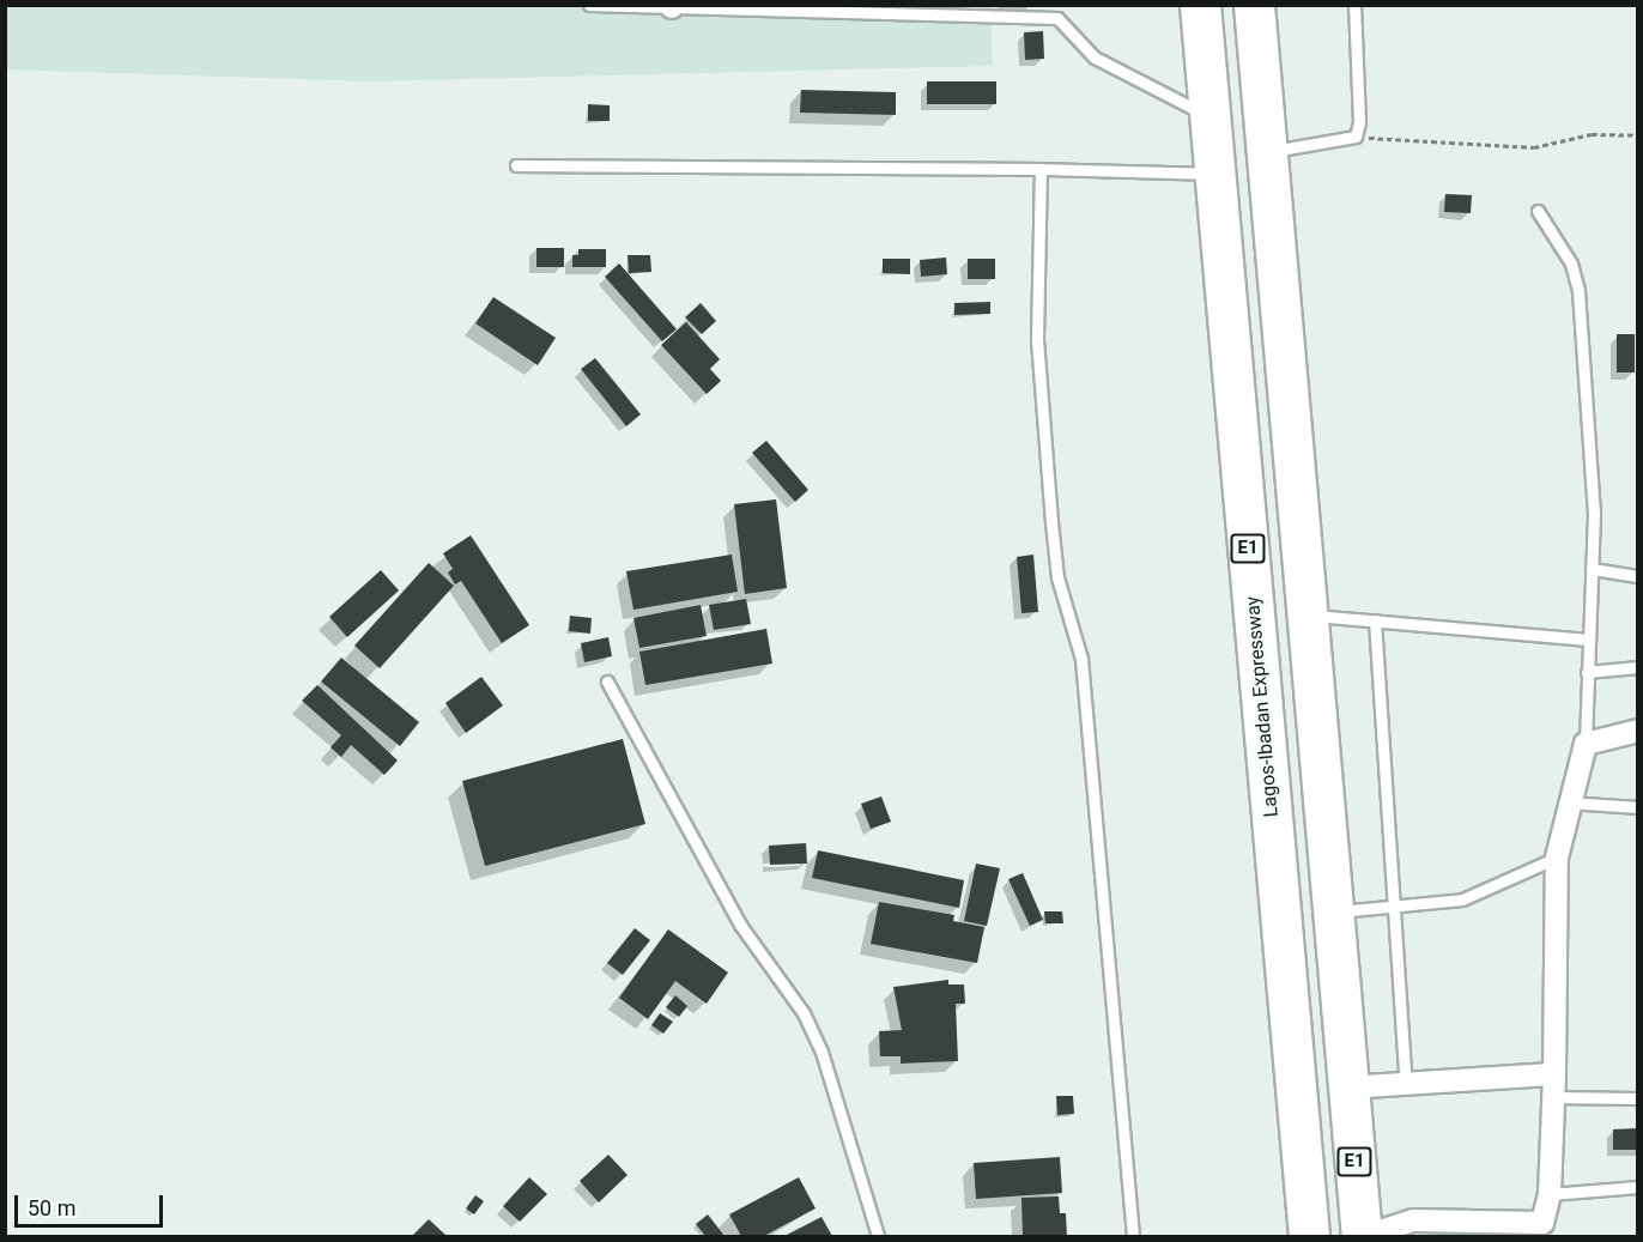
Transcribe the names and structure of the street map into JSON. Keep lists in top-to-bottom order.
{
  "streets": {
    "highway": ["E1", "Lagos-Ibadan Expressway"]
  },
  "scale_bar": "50 m"
}
